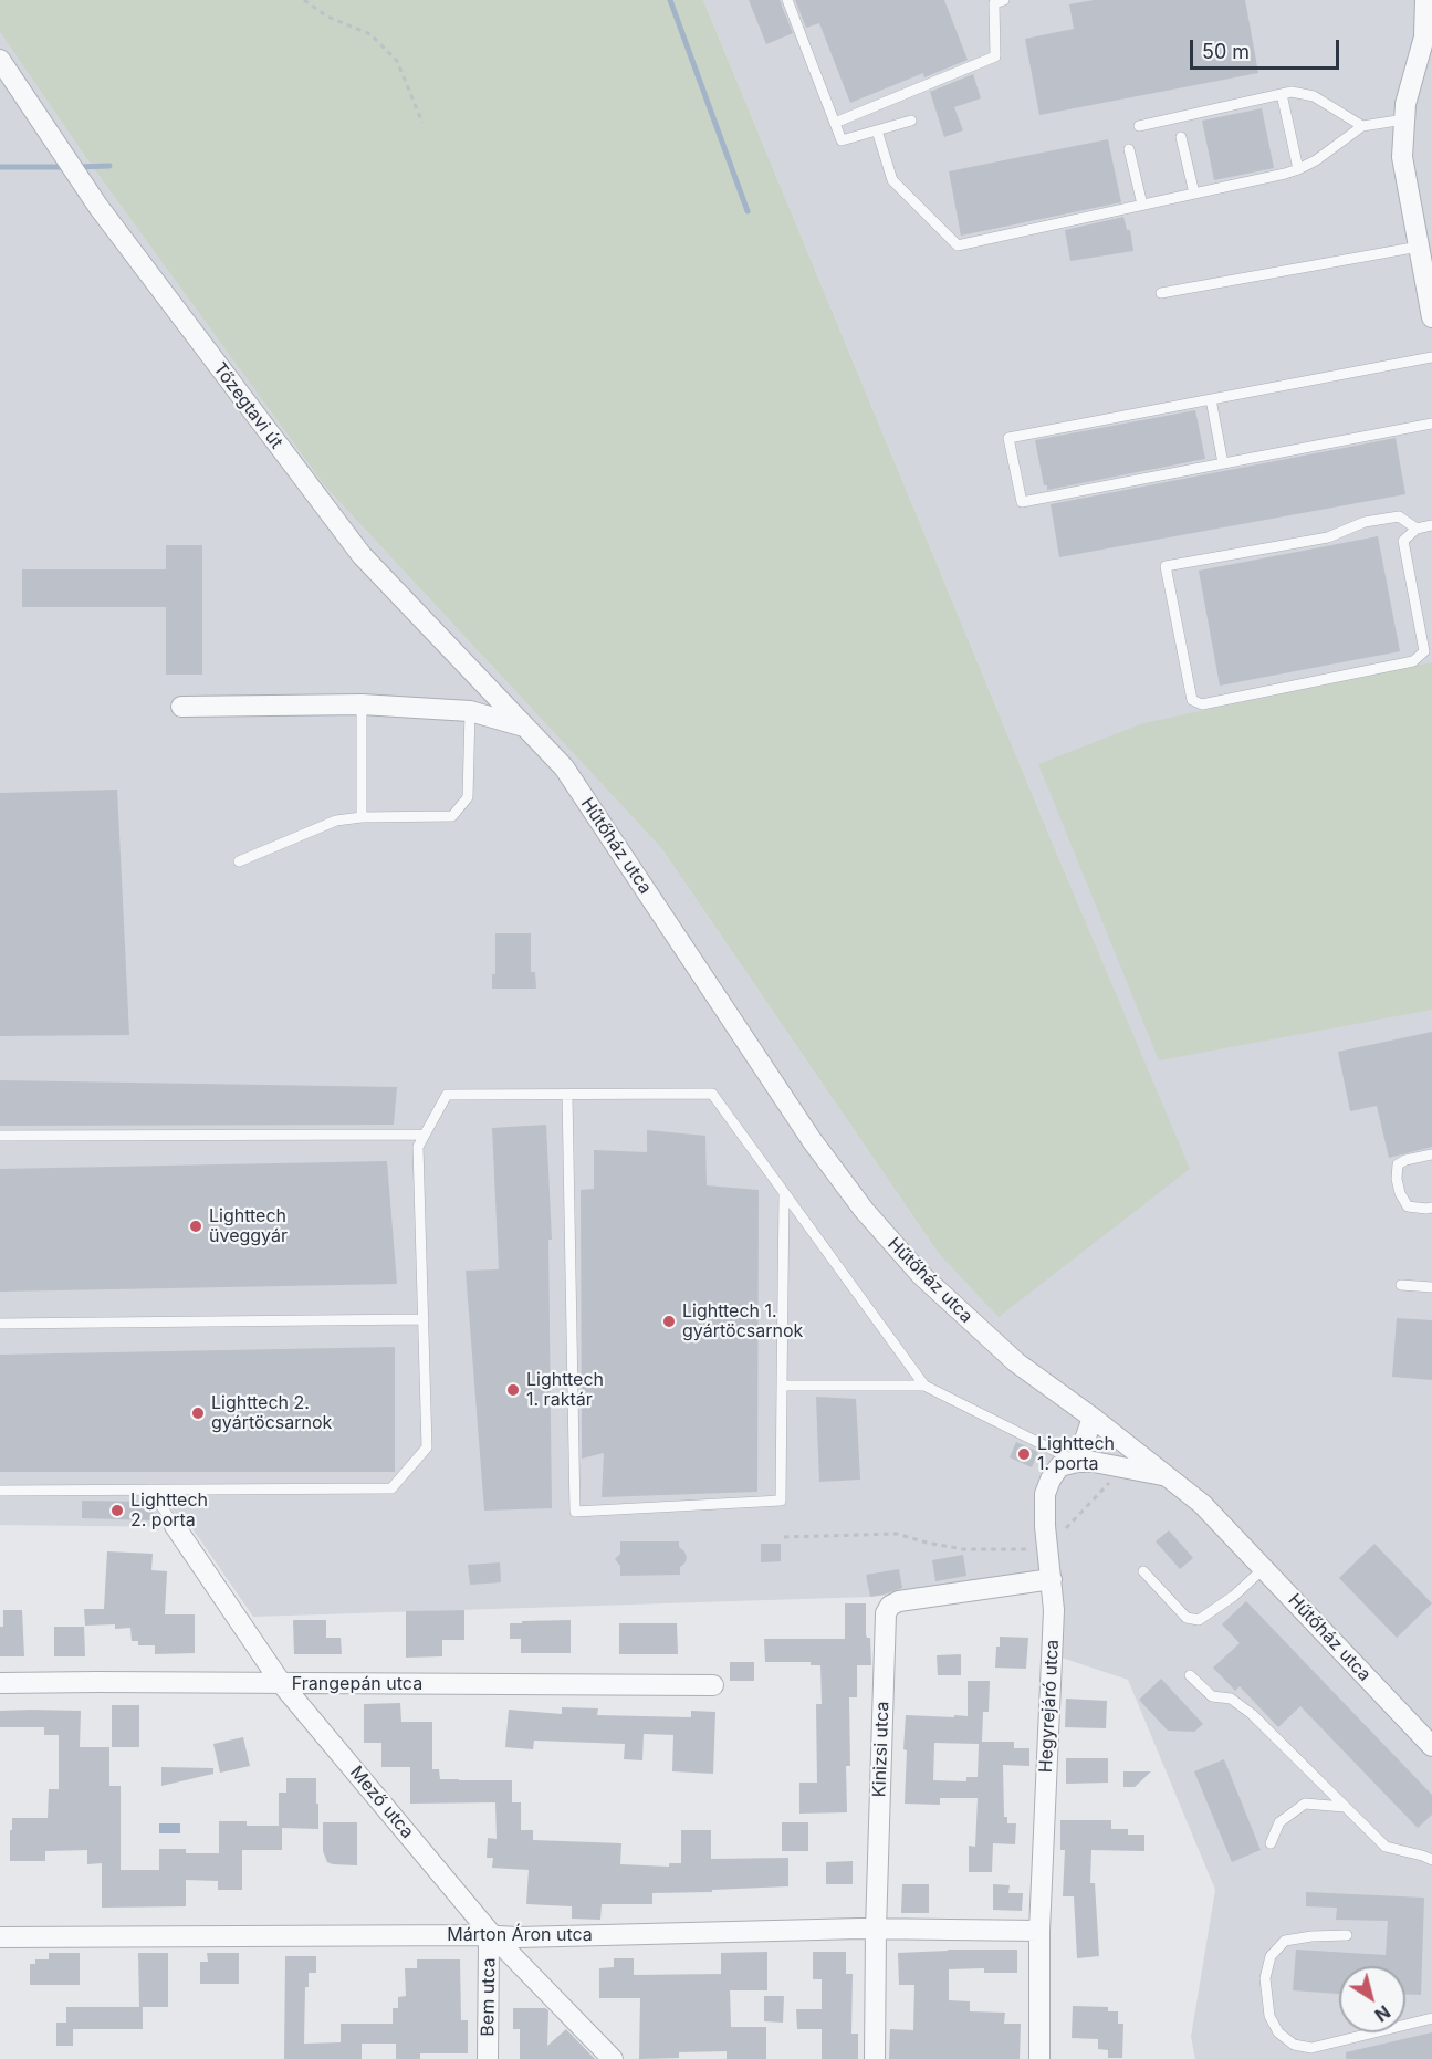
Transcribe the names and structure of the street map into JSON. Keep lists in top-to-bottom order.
{
  "streets": {
    "street": [
      "Tőzegtavi út",
      "Hűtőház utca",
      "Frangepán utca",
      "Hegyrejáró utca",
      "Kinizsi utca",
      "Mező utca",
      "Márton Áron utca",
      "Bem utca"
    ]
  },
  "crossings": [
    ["Tőzegtavi út", "Hűtőház utca"],
    ["Frangepán utca", "Mező utca"],
    ["Hegyrejáró utca", "Kinizsi utca"],
    ["Hegyrejáró utca", "Márton Áron utca"],
    ["Kinizsi utca", "Márton Áron utca"],
    ["Mező utca", "Márton Áron utca"],
    ["Mező utca", "Bem utca"],
    ["Márton Áron utca", "Bem utca"]
  ],
  "places": [
    "Lighttech üveggyár",
    "Lighttech 1. gyártöcsarnok",
    "Lighttech 1. raktár",
    "Lighttech 2. gyártöcsarnok",
    "Lighttech 1. porta",
    "Lighttech 2. porta"
  ],
  "scale_bar": "50 m",
  "north": "bottom right"
}
